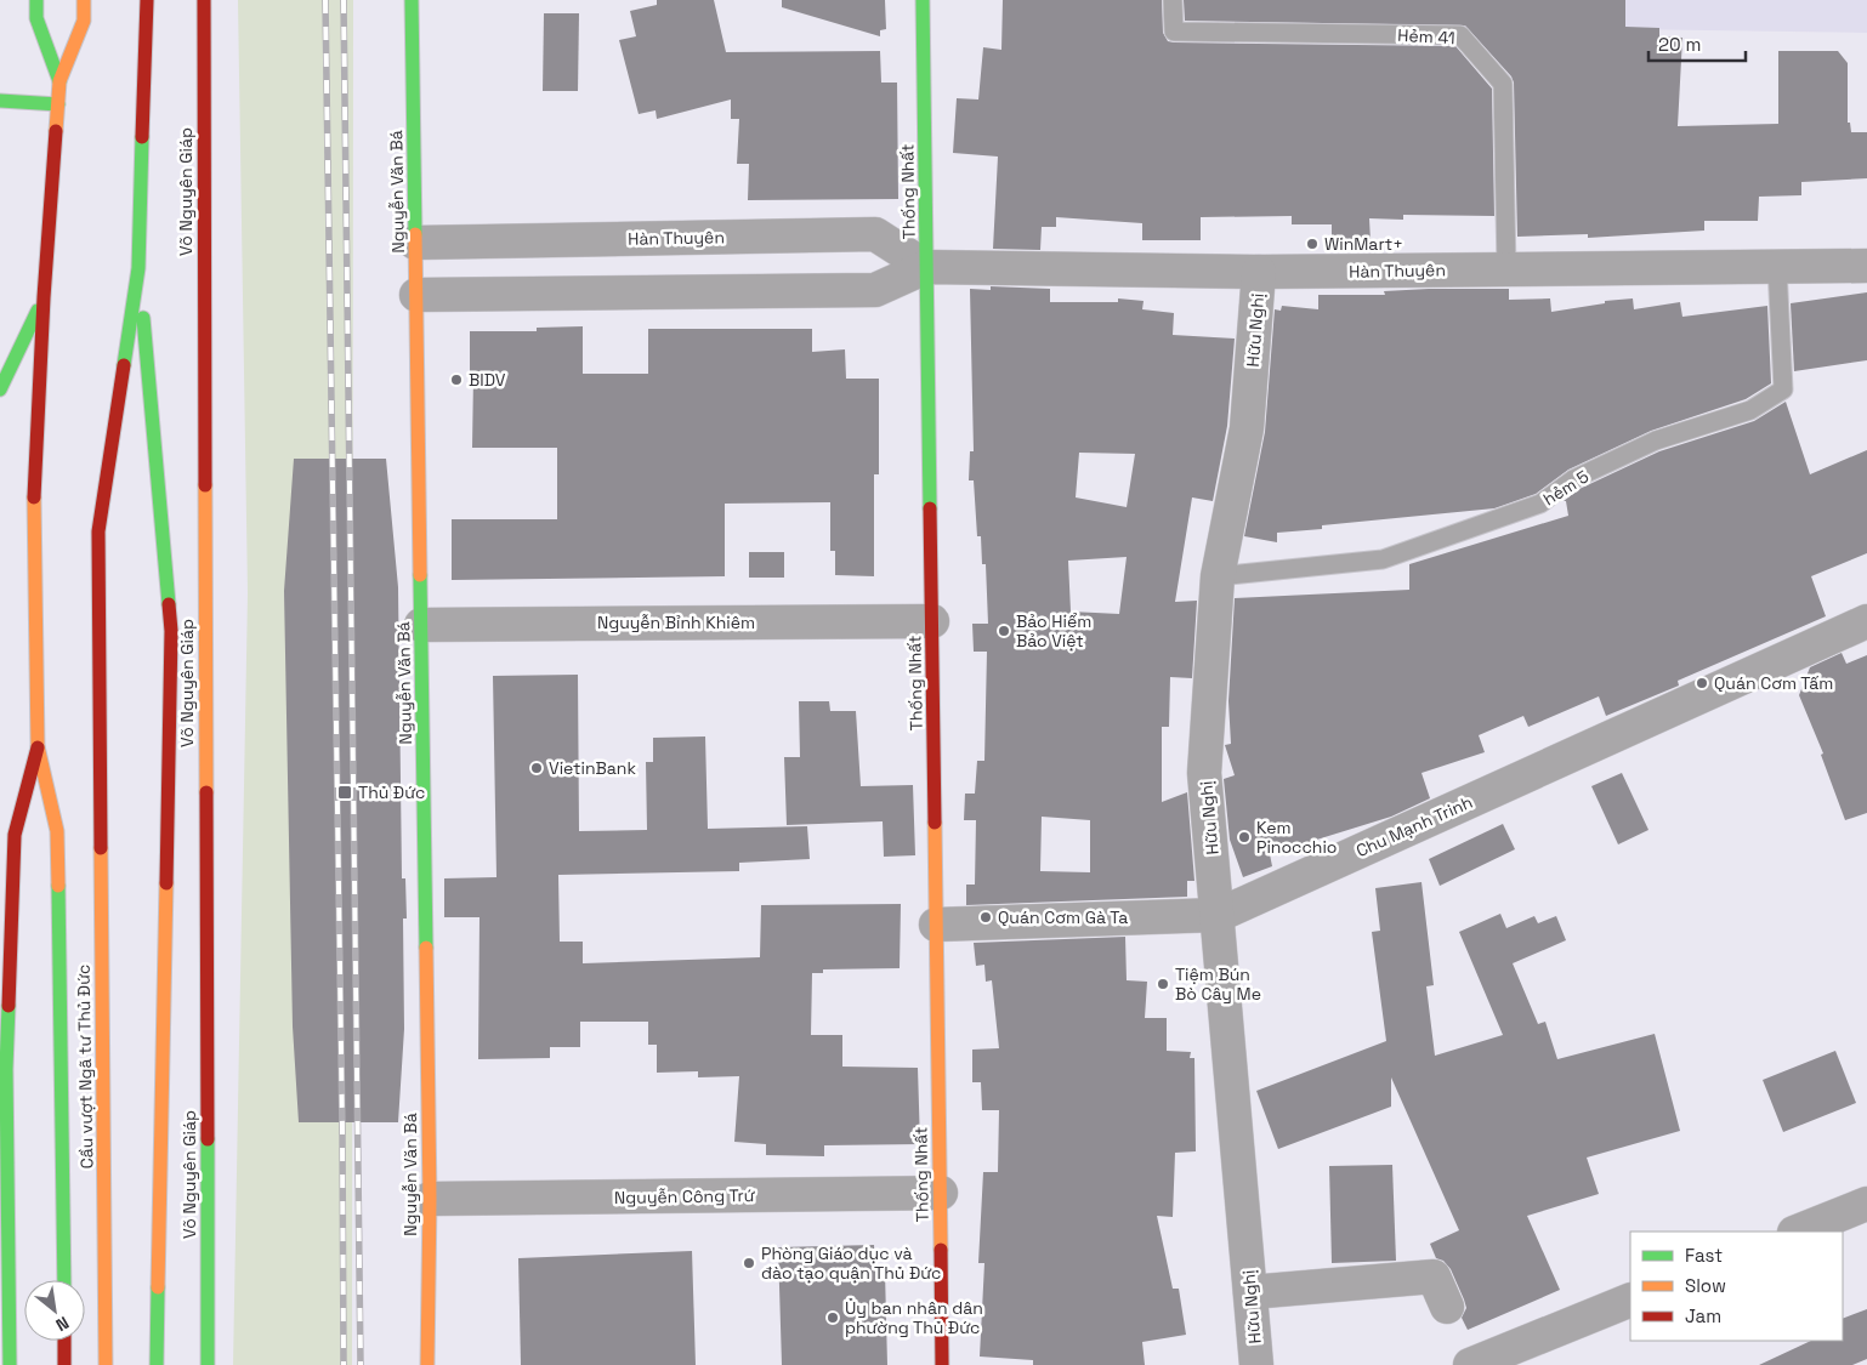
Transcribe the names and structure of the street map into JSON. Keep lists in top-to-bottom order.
{
  "streets": {
    "main road": [
      "Võ Nguyên Giáp",
      "Nguyễn Văn Bá",
      "Thống Nhất",
      "Cầu vượt Ngã tư Thủ Đức"
    ],
    "street": [
      "Hàn Thuyên",
      "Hữu Nghị",
      "Nguyễn Bỉnh Khiêm",
      "Chu Mạnh Trinh",
      "Nguyễn Công Trứ"
    ],
    "lane": ["Hẻm 41", "hẻm 5"]
  },
  "crossings": [
    ["Hẻm 41", "Hàn Thuyên"],
    ["Võ Nguyên Giáp", "Cầu vượt Ngã tư Thủ Đức"],
    ["Nguyễn Văn Bá", "Hàn Thuyên"],
    ["Nguyễn Văn Bá", "Nguyễn Bỉnh Khiêm"],
    ["Nguyễn Văn Bá", "Nguyễn Công Trứ"],
    ["Thống Nhất", "Hàn Thuyên"],
    ["Thống Nhất", "Nguyễn Bỉnh Khiêm"],
    ["Thống Nhất", "Chu Mạnh Trinh"],
    ["Thống Nhất", "Nguyễn Công Trứ"],
    ["Hàn Thuyên", "Hữu Nghị"],
    ["Hàn Thuyên", "hẻm 5"],
    ["Hữu Nghị", "hẻm 5"],
    ["Hữu Nghị", "Chu Mạnh Trinh"]
  ],
  "places": {
    "other": [
      "WinMart+",
      "BIDV",
      "Bảo Hiểm Bảo Việt",
      "Quán Cơm Tấm",
      "VietinBank",
      "Kem Pinocchio",
      "Quán Cơm Gà Ta",
      "Tiệm Bún Bò Cây Me",
      "Phòng Giáo dục và đào tạo quận Thủ Đức",
      "Ủy ban nhân dân phường Thủ Đức"
    ],
    "transit": ["Thủ Đức"]
  },
  "legend": ["Fast", "Slow", "Jam"],
  "scale_bar": "20 m",
  "north": "bottom right"
}
